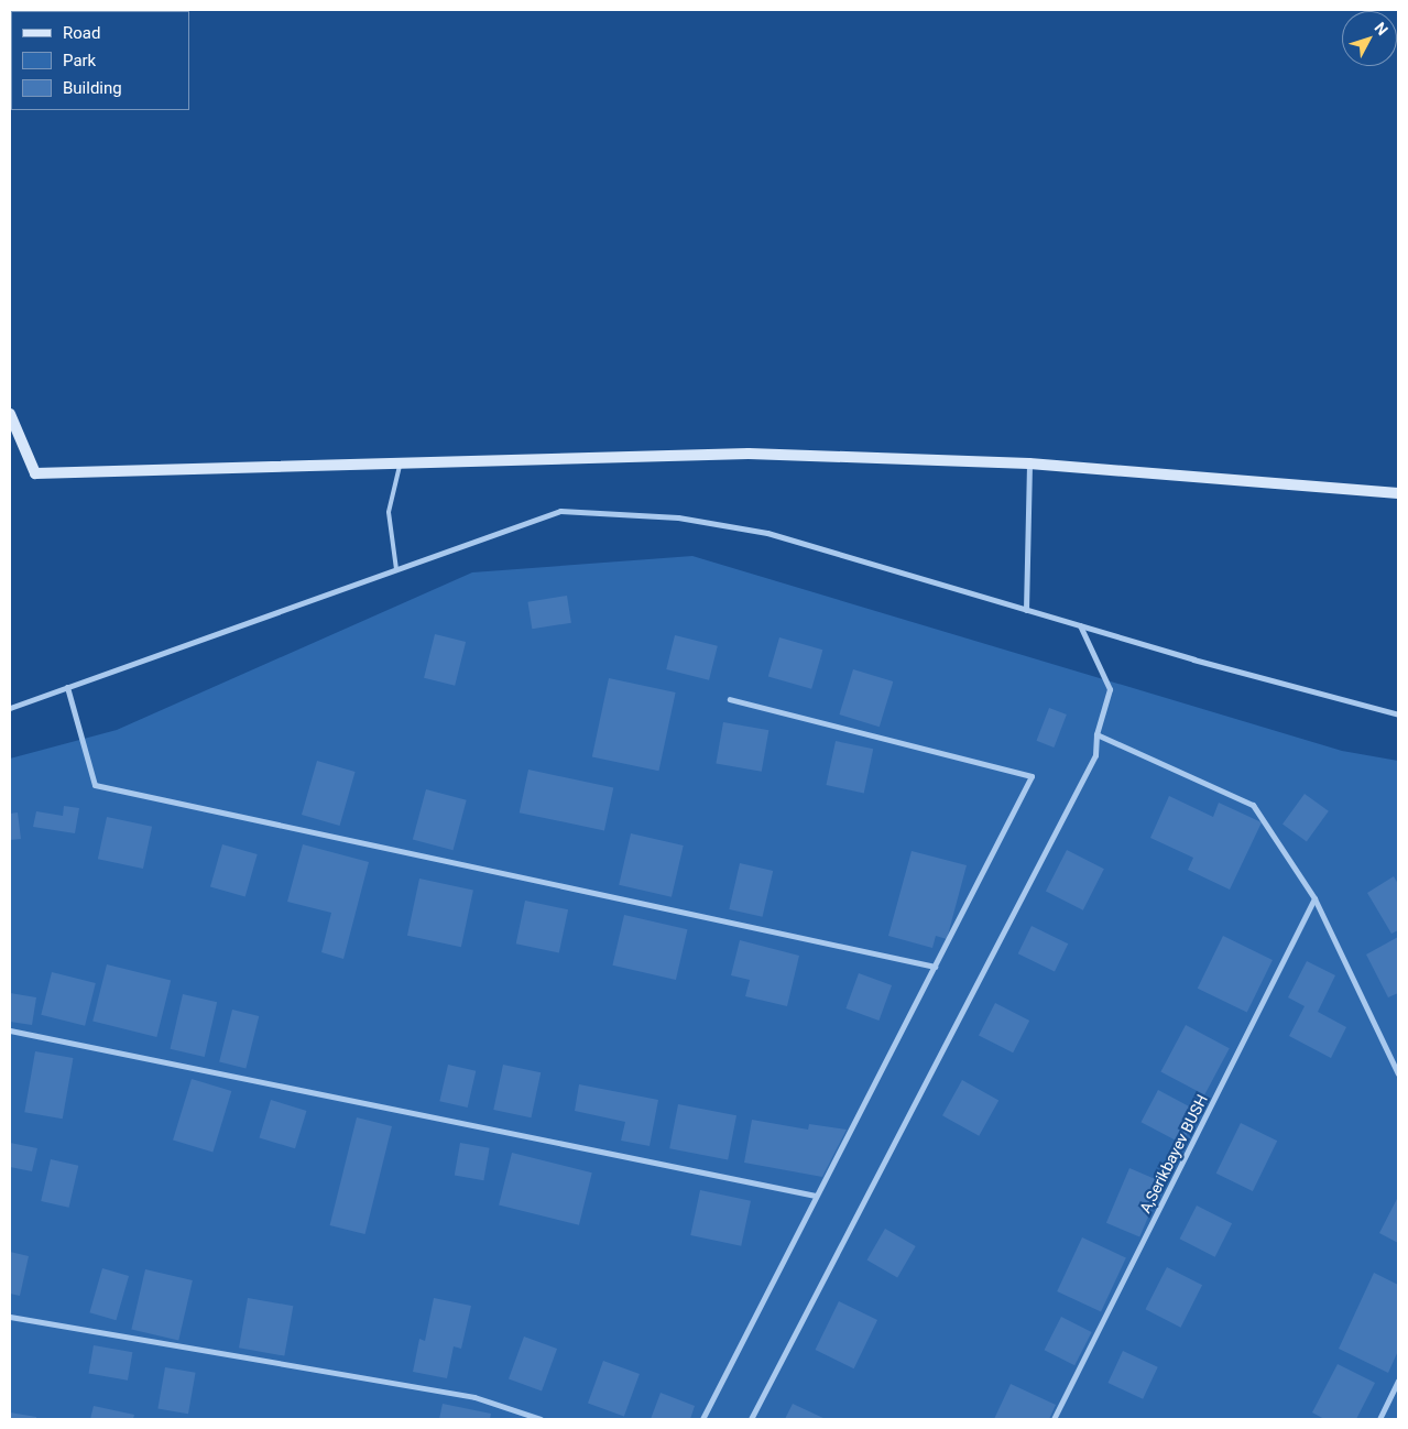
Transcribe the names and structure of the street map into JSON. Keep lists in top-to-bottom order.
{
  "streets": {
    "street": ["A,Serikbayev BUSH"]
  },
  "legend": ["Road", "Park", "Building"],
  "north": "top right"
}
